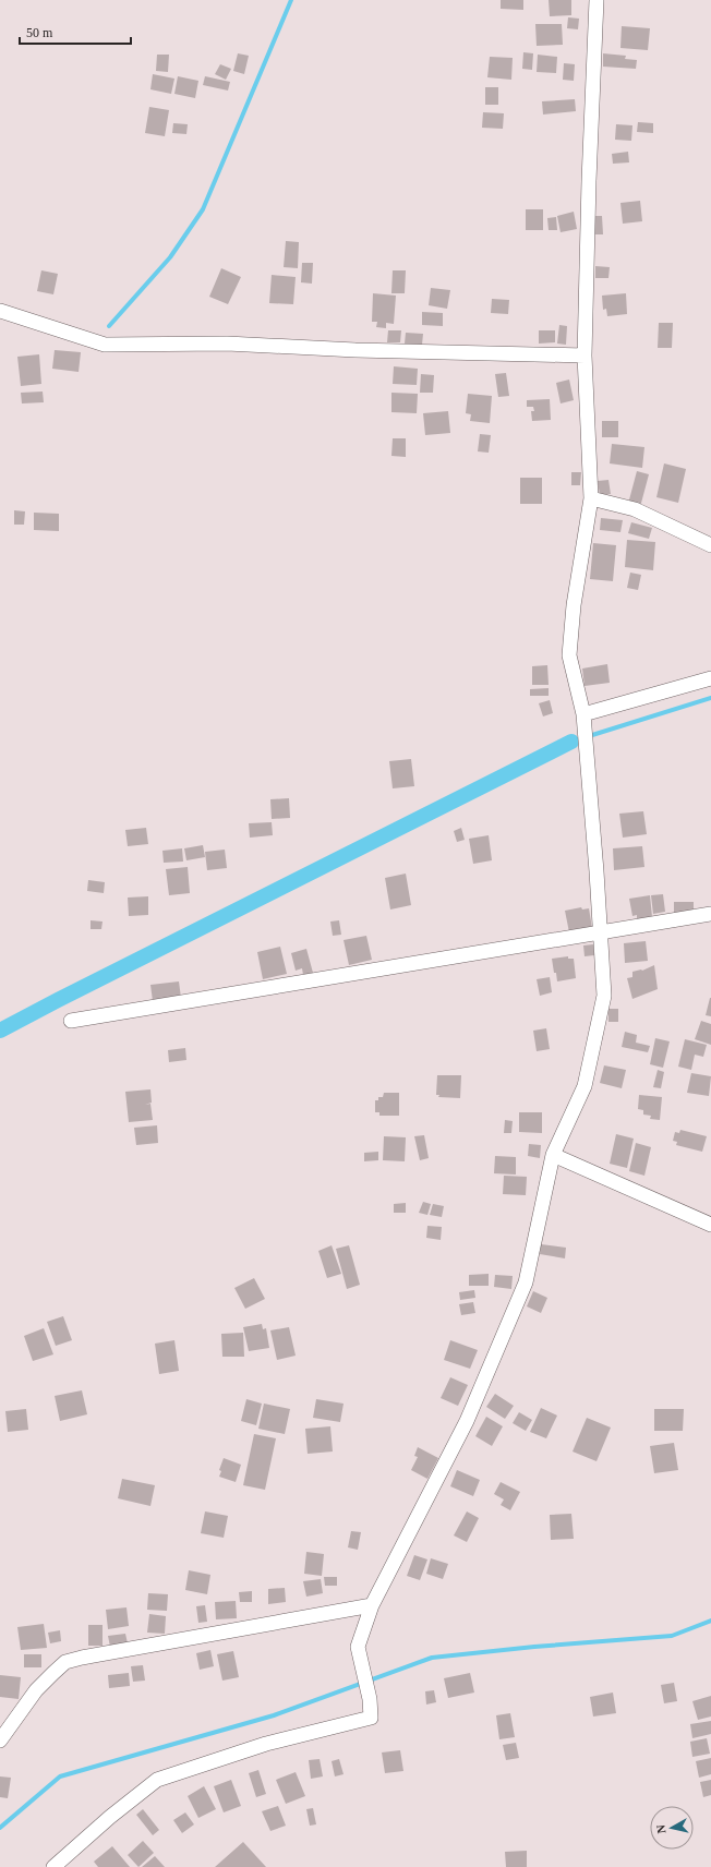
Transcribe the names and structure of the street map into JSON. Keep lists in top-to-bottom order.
{
  "scale_bar": "50 m",
  "north": "left"
}
